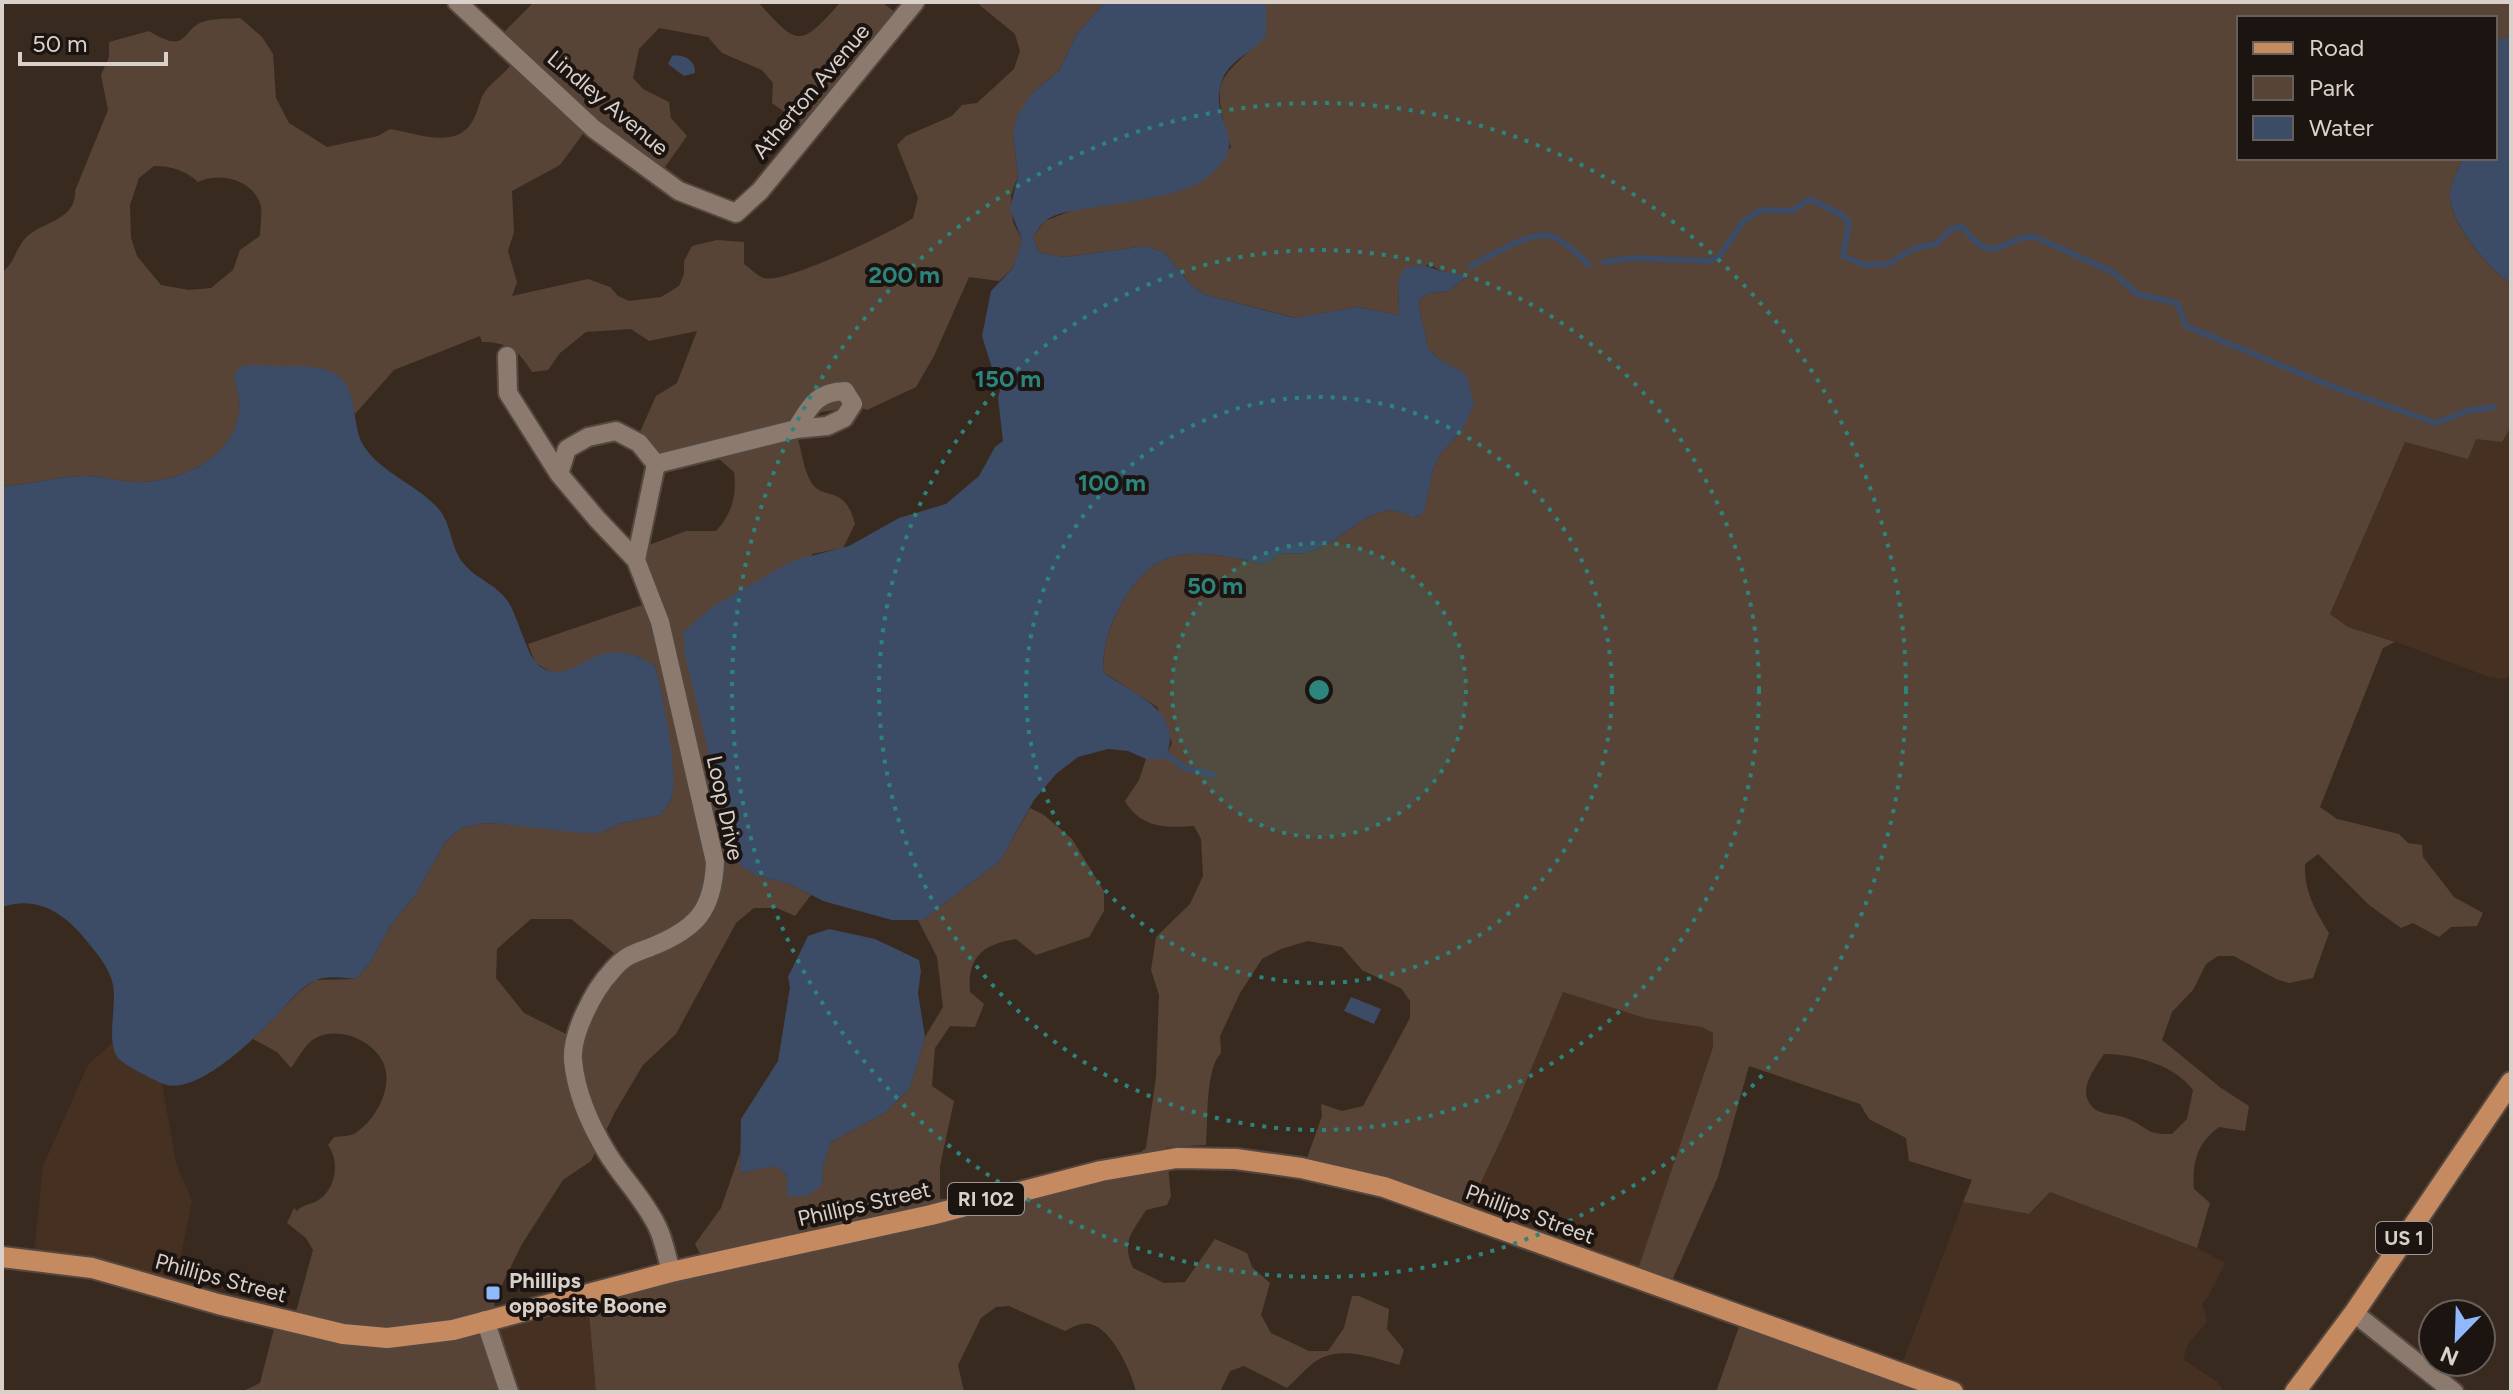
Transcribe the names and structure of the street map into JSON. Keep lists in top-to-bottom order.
{
  "streets": {
    "main road": ["RI 102", "Phillips Street", "US 1"],
    "street": ["Atherton Avenue", "Lindley Avenue", "Loop Drive"]
  },
  "crossings": [
    ["Atherton Avenue", "Lindley Avenue"],
    ["Loop Drive", "Phillips Street"]
  ],
  "places": {
    "transit": ["Phillips opposite Boone"]
  },
  "legend": ["Road", "Park", "Water"],
  "scale_bar": "50 m",
  "north": "bottom left",
  "rings": [
    "200 m",
    "150 m",
    "100 m",
    "50 m"
  ]
}
